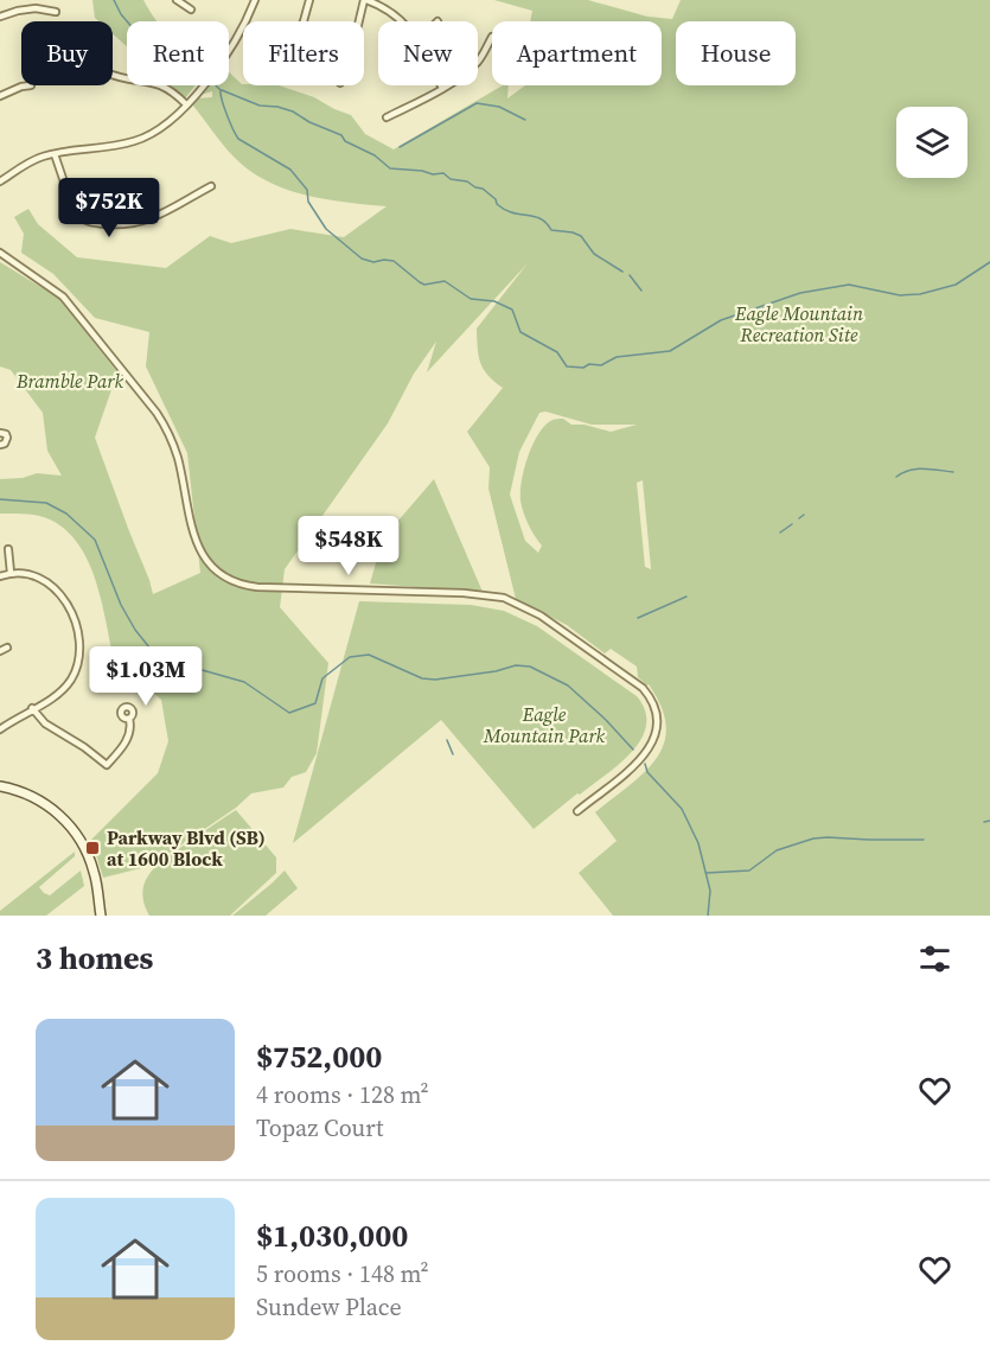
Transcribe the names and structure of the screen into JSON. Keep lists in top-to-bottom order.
{
  "parks": ["Eagle Mountain Recreation Site", "Bramble Park", "Eagle Mountain Park"],
  "places": {
    "transit": ["Parkway Blvd (SB) at 1600 Block"]
  },
  "page": {
    "chip": [
      "Buy",
      "Rent",
      "Filters",
      "New",
      "Apartment",
      "House"
    ],
    "price": ["$752K", "$548K", "$1.03M"],
    "heading": "3 homes",
    "list": [
      {
        "name": "$752,000",
        "note": "4 rooms · 128 m² · Topaz Court"
      },
      {
        "name": "$1,030,000",
        "note": "5 rooms · 148 m² · Sundew Place"
      }
    ]
  }
}
